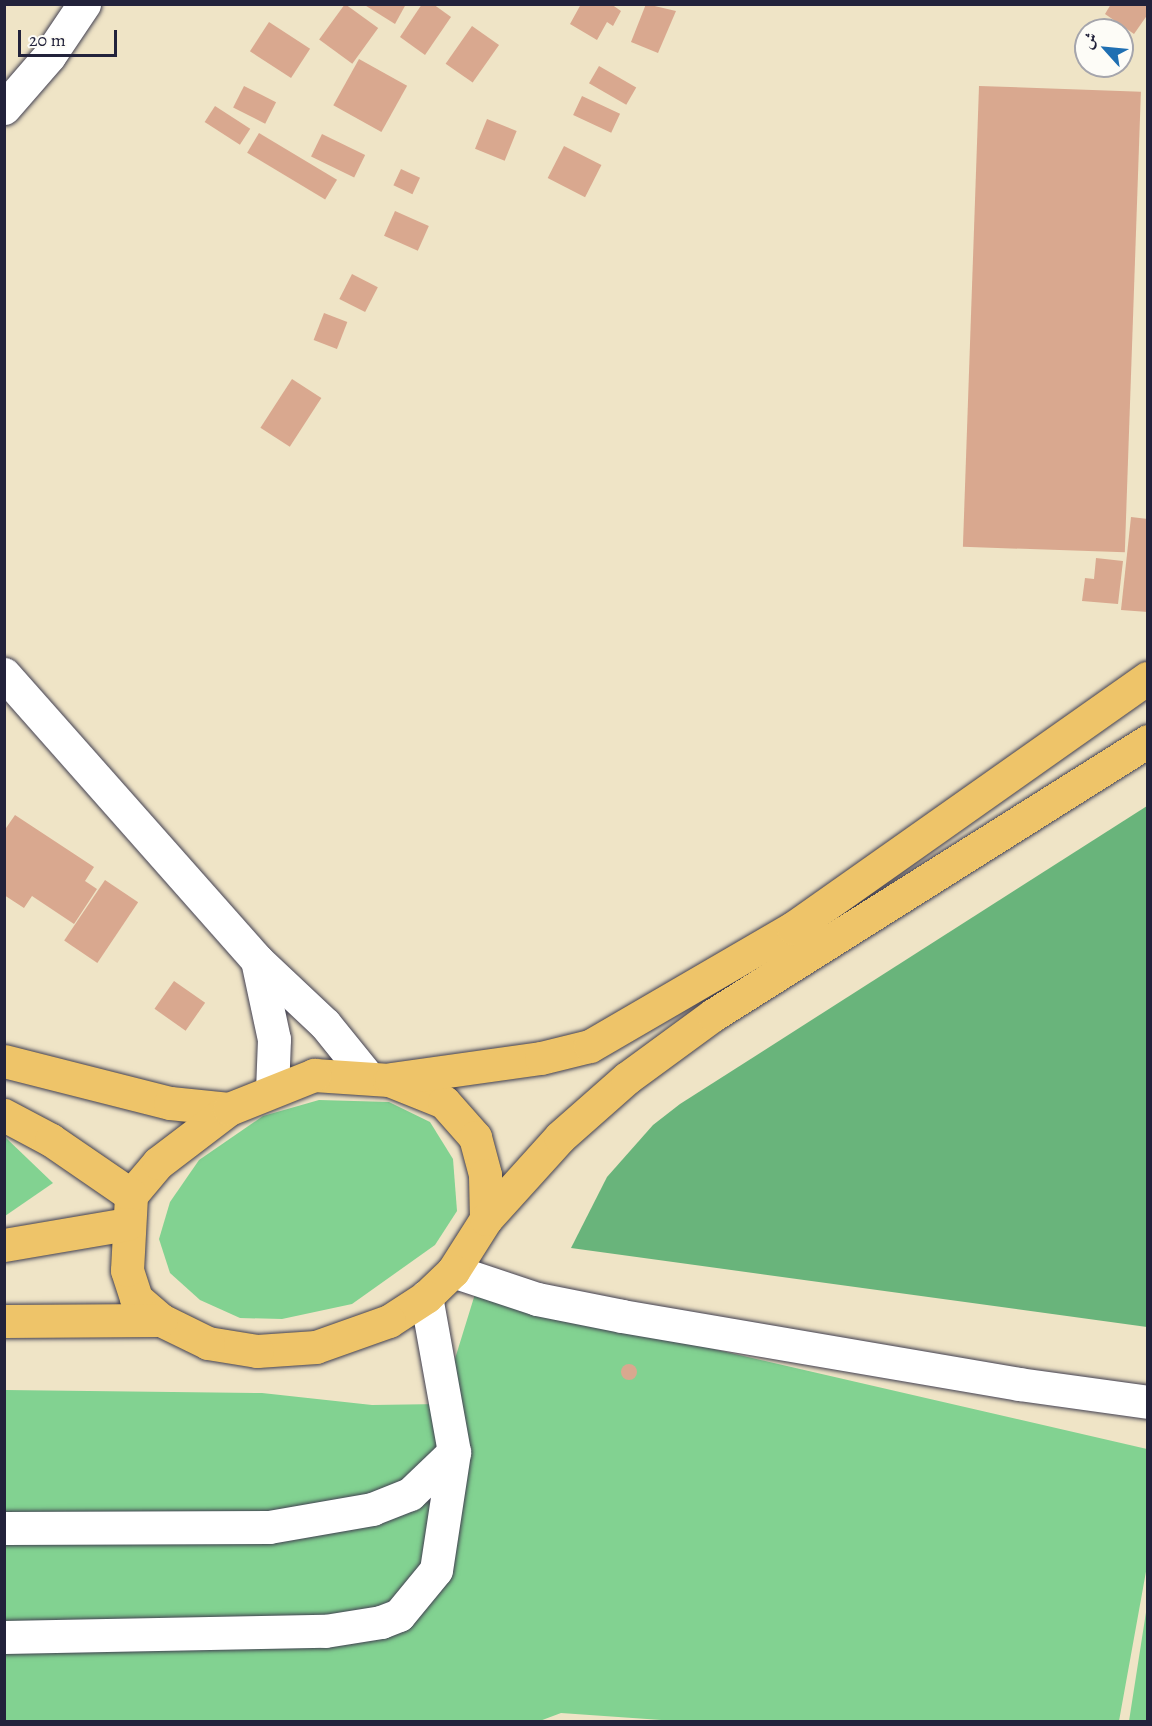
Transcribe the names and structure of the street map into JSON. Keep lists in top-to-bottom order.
{
  "scale_bar": "20 m",
  "north": "top left"
}
